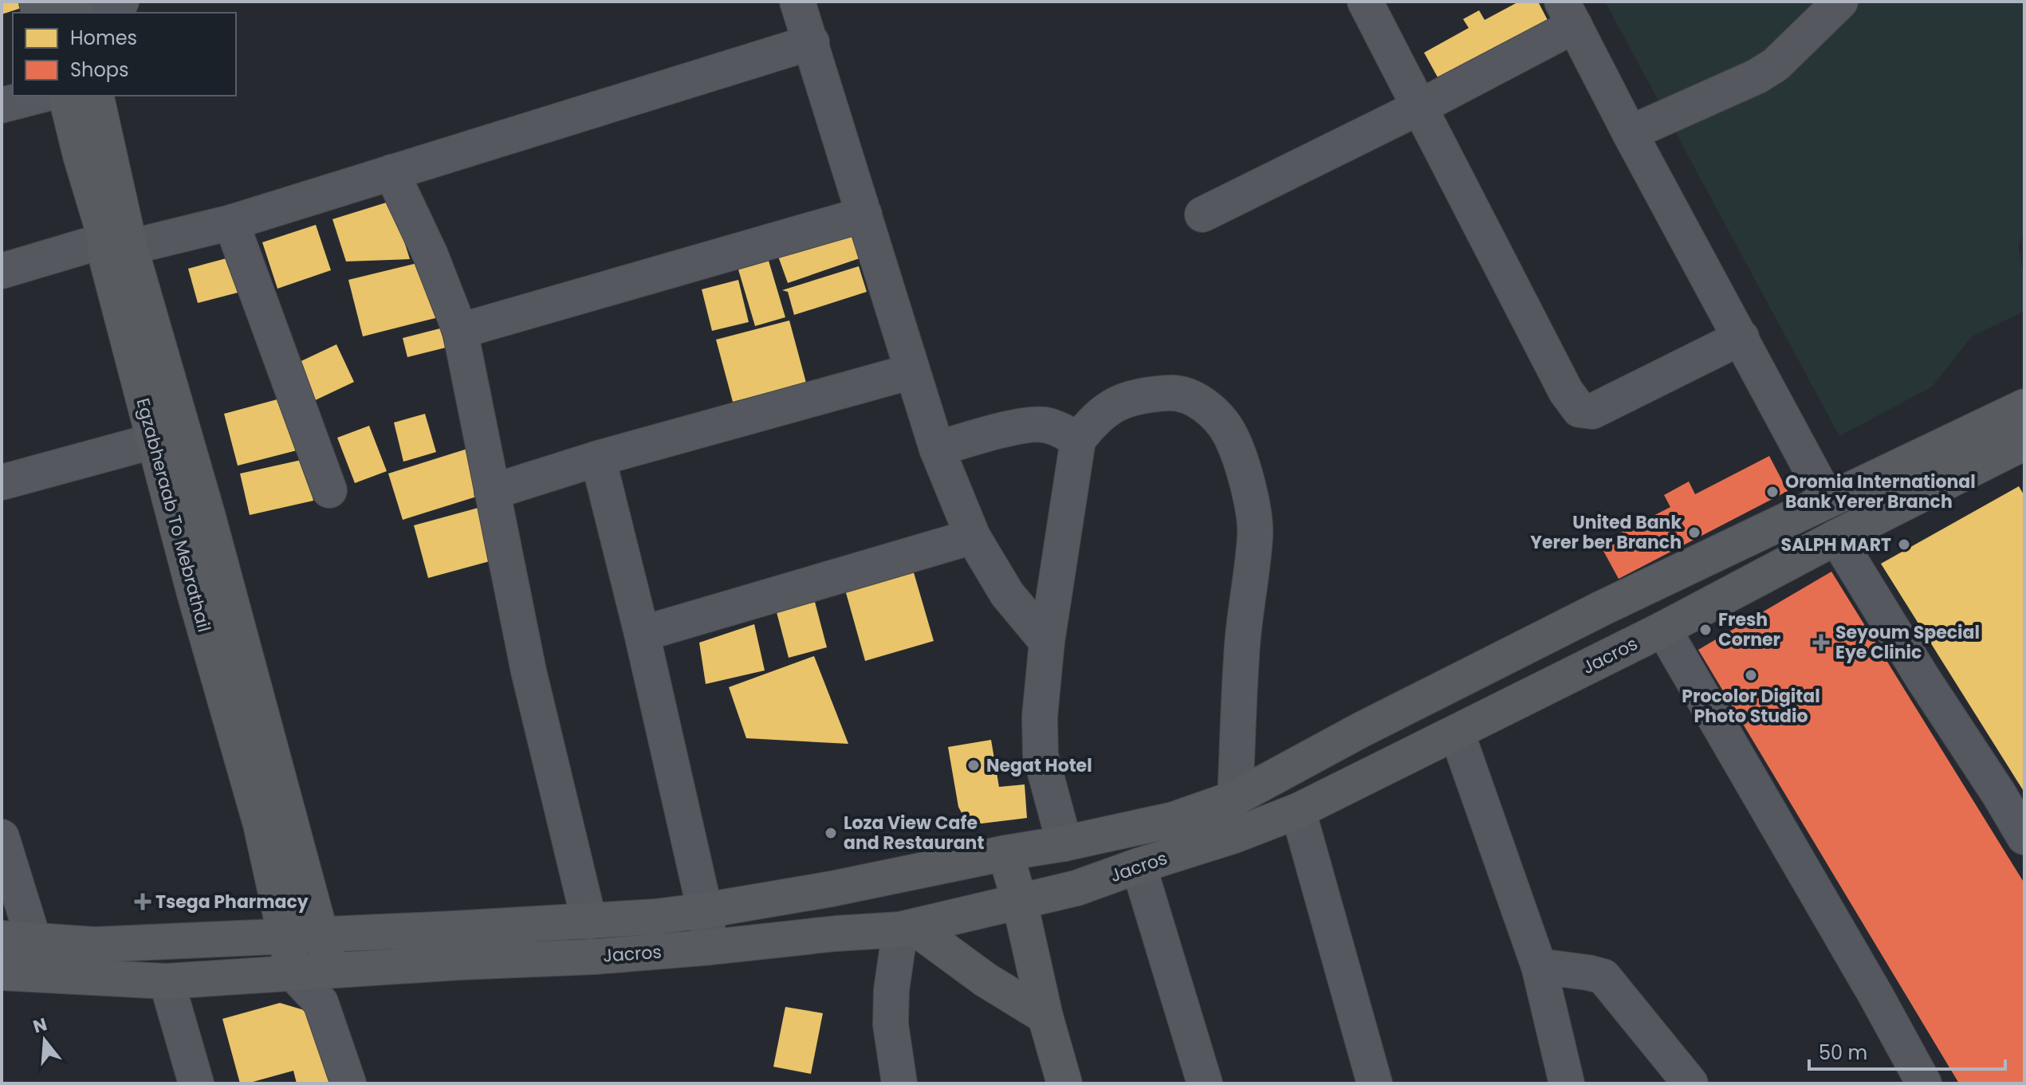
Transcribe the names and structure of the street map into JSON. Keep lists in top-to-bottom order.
{
  "streets": {
    "main road": ["Egzabheraab To Mebrathail", "Jacros"]
  },
  "crossings": [
    ["Egzabheraab To Mebrathail", "Jacros"]
  ],
  "places": {
    "other": [
      "Oromia International Bank Yerer Branch",
      "United Bank Yerer ber Branch",
      "SALPH MART",
      "Fresh Corner",
      "Procolor Digital Photo Studio",
      "Negat Hotel",
      "Loza View Cafe and Restaurant"
    ],
    "health": ["Seyoum Special Eye Clinic", "Tsega Pharmacy"]
  },
  "legend": ["Homes", "Shops"],
  "scale_bar": "50 m",
  "north": "top"
}
